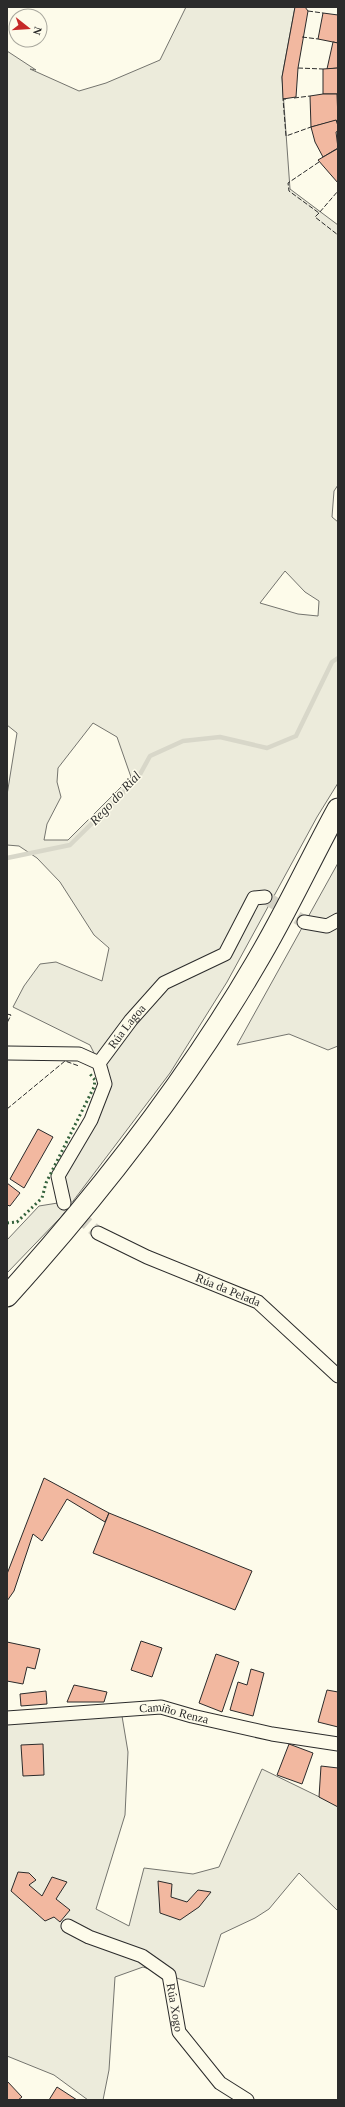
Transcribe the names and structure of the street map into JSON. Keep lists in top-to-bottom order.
{
  "streets": {
    "street": [
      "Rúa Lagoa",
      "Rúa da Pelada",
      "Camiño Renza",
      "Rúa Xogo"
    ]
  },
  "water": ["Rego do Rial"],
  "north": "right"
}
